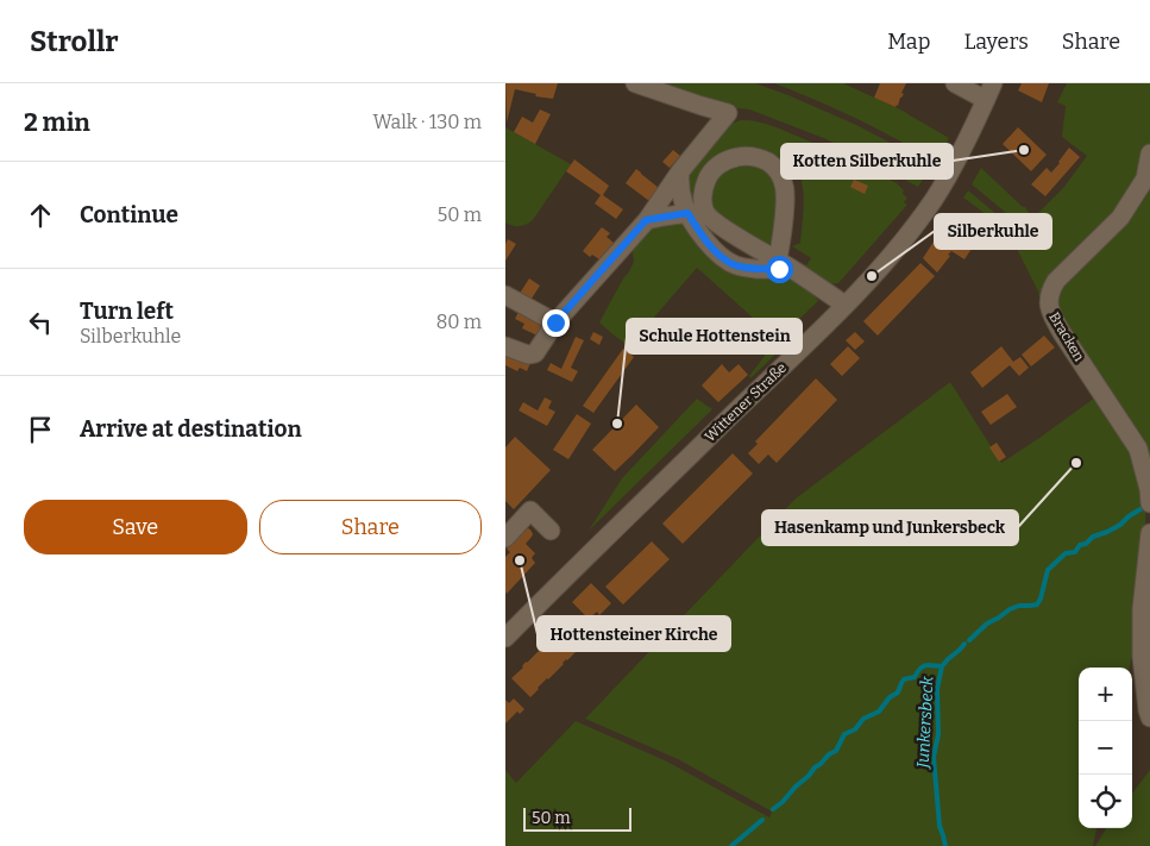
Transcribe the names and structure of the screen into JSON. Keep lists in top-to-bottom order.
{
  "streets": {
    "street": ["Bracken", "Wittener Straße"]
  },
  "water": ["Junkersbeck"],
  "places": [
    "Kotten Silberkuhle",
    "Silberkuhle",
    "Schule Hottenstein",
    "Hasenkamp und Junkersbeck",
    "Hottensteiner Kirche"
  ],
  "scale_bar": "50 m",
  "page": {
    "header": "Strollr",
    "nav": ["Map", "Layers", "Share"],
    "heading": ["2 min", "Walk · 130 m"],
    "list": [
      ["Continue", "50 m"],
      ["Turn left", "Silberkuhle", "80 m"],
      "Arrive at destination"
    ],
    "buttons": ["Save", "Share"],
    "map_buttons": ["+", "−"],
    "scale": "50 m"
  }
}
